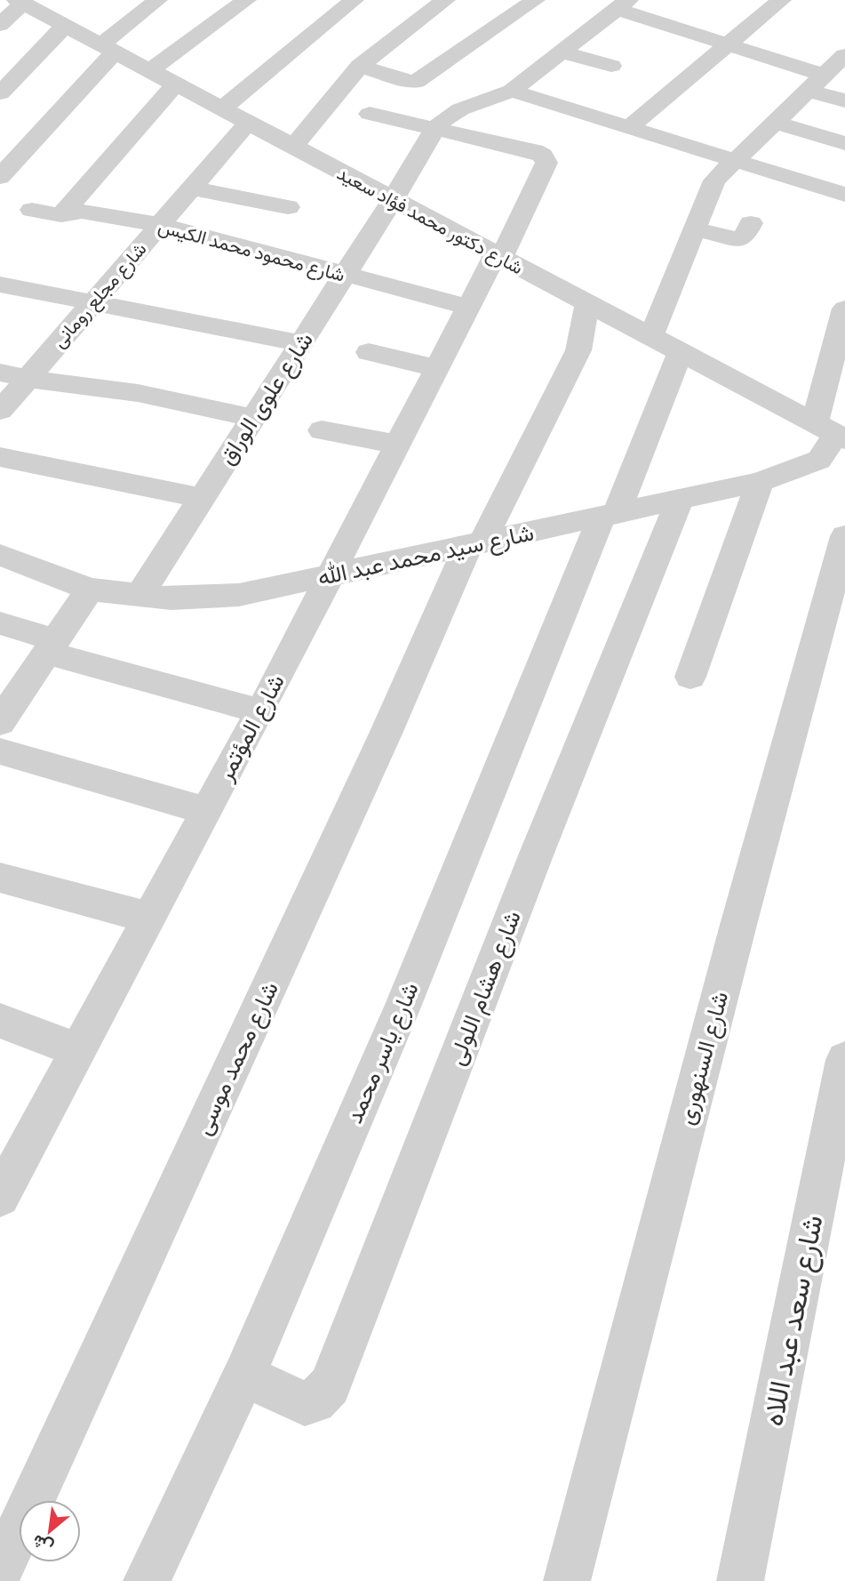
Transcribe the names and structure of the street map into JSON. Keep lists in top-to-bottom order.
{
  "streets": {
    "street": [
      "شارع دكتور محمد فؤاد سعيد",
      "شارع محمود محمد الكيس",
      "شارع مجلع رومانى",
      "شارع علوى الوراق",
      "شارع سيد محمد عبد الله",
      "شارع المؤتمر",
      "شارع هشام اللولى",
      "شارع ياسر محمد",
      "شارع محمد موسى",
      "شارع السنهورى",
      "شارع سعد عبد اللاه"
    ]
  },
  "crossings": [
    ["شارع دكتور محمد فؤاد سعيد", "شارع مجلع رومانى"],
    ["شارع دكتور محمد فؤاد سعيد", "شارع علوى الوراق"],
    ["شارع دكتور محمد فؤاد سعيد", "شارع سيد محمد عبد الله"],
    ["شارع دكتور محمد فؤاد سعيد", "شارع المؤتمر"],
    ["شارع دكتور محمد فؤاد سعيد", "شارع ياسر محمد"],
    ["شارع دكتور محمد فؤاد سعيد", "شارع محمد موسى"],
    ["شارع محمود محمد الكيس", "شارع مجلع رومانى"],
    ["شارع محمود محمد الكيس", "شارع علوى الوراق"],
    ["شارع محمود محمد الكيس", "شارع المؤتمر"],
    ["شارع علوى الوراق", "شارع سيد محمد عبد الله"],
    ["شارع علوى الوراق", "شارع المؤتمر"],
    ["شارع سيد محمد عبد الله", "شارع المؤتمر"],
    ["شارع سيد محمد عبد الله", "شارع هشام اللولى"],
    ["شارع سيد محمد عبد الله", "شارع ياسر محمد"],
    ["شارع سيد محمد عبد الله", "شارع محمد موسى"],
    ["شارع هشام اللولى", "شارع ياسر محمد"]
  ],
  "north": "bottom left"
}
